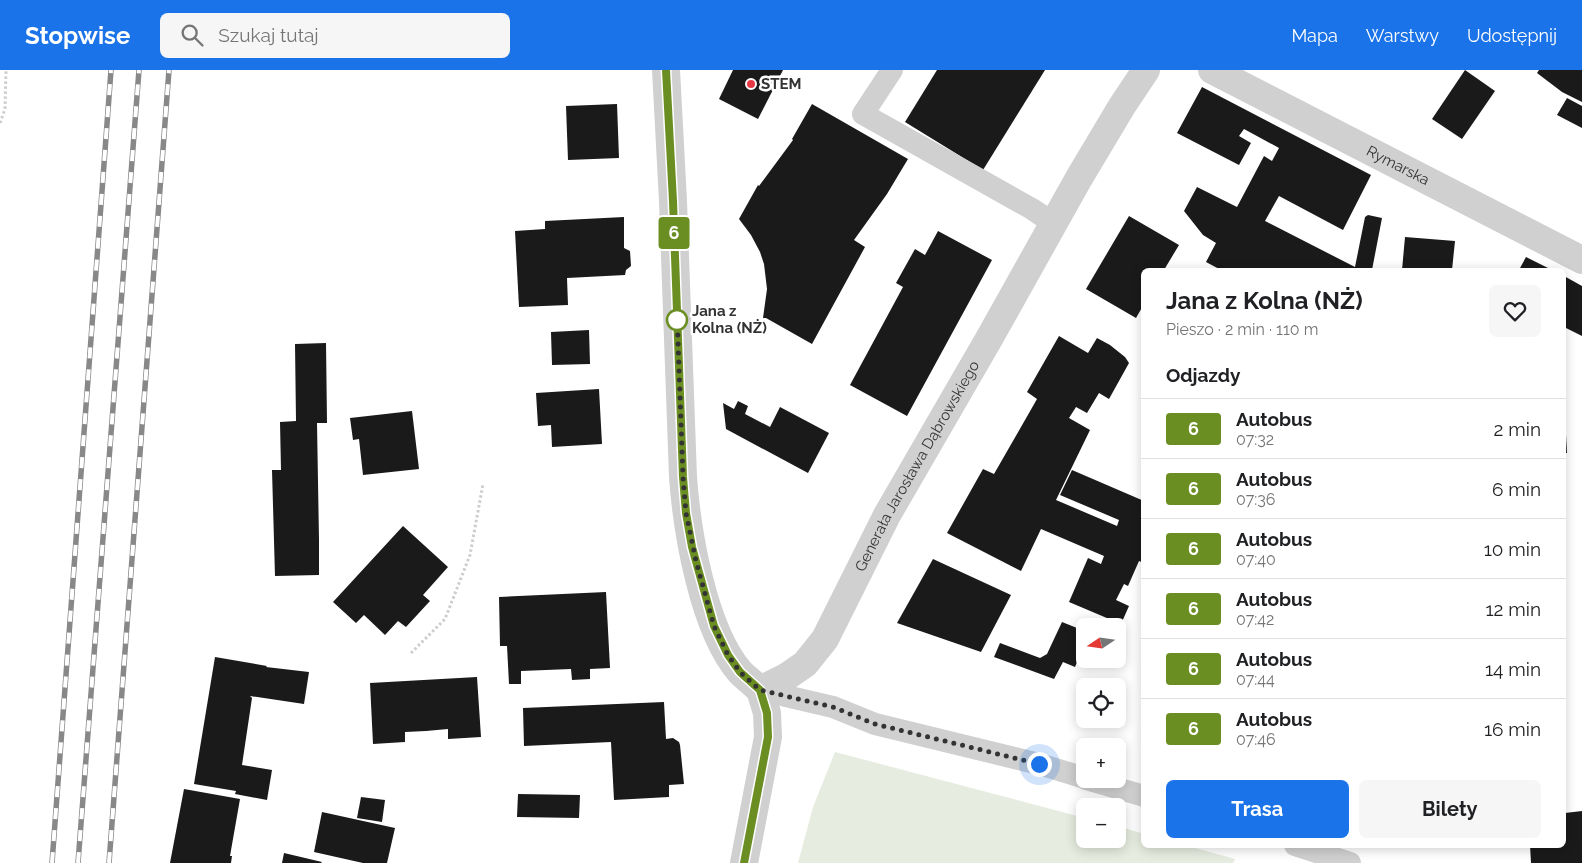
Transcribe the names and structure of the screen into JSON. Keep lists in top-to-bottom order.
{
  "streets": {
    "street": ["Rymarska", "Generała Jarosława Dąbrowskiego"]
  },
  "places": ["STEM", "Jana z Kolna (NŻ)"],
  "lines": ["bus line 6"],
  "north": "left",
  "page": {
    "header": "Stopwise",
    "search": "Szukaj tutaj",
    "nav": ["Mapa", "Warstwy", "Udostępnij"],
    "on_map": "6",
    "heading": [
      ["Jana z Kolna (NŻ)", "Pieszo · 2 min · 110 m"],
      "Odjazdy"
    ],
    "list": [
      {
        "mark": "6",
        "name": "Autobus",
        "note": "07:32",
        "value": "2 min"
      },
      {
        "mark": "6",
        "name": "Autobus",
        "note": "07:36",
        "value": "6 min"
      },
      {
        "mark": "6",
        "name": "Autobus",
        "note": "07:40",
        "value": "10 min"
      },
      {
        "mark": "6",
        "name": "Autobus",
        "note": "07:42",
        "value": "12 min"
      },
      {
        "mark": "6",
        "name": "Autobus",
        "note": "07:44",
        "value": "14 min"
      },
      {
        "mark": "6",
        "name": "Autobus",
        "note": "07:46",
        "value": "16 min"
      }
    ],
    "map_buttons": ["+", "−"],
    "buttons": ["Trasa", "Bilety"]
  }
}
